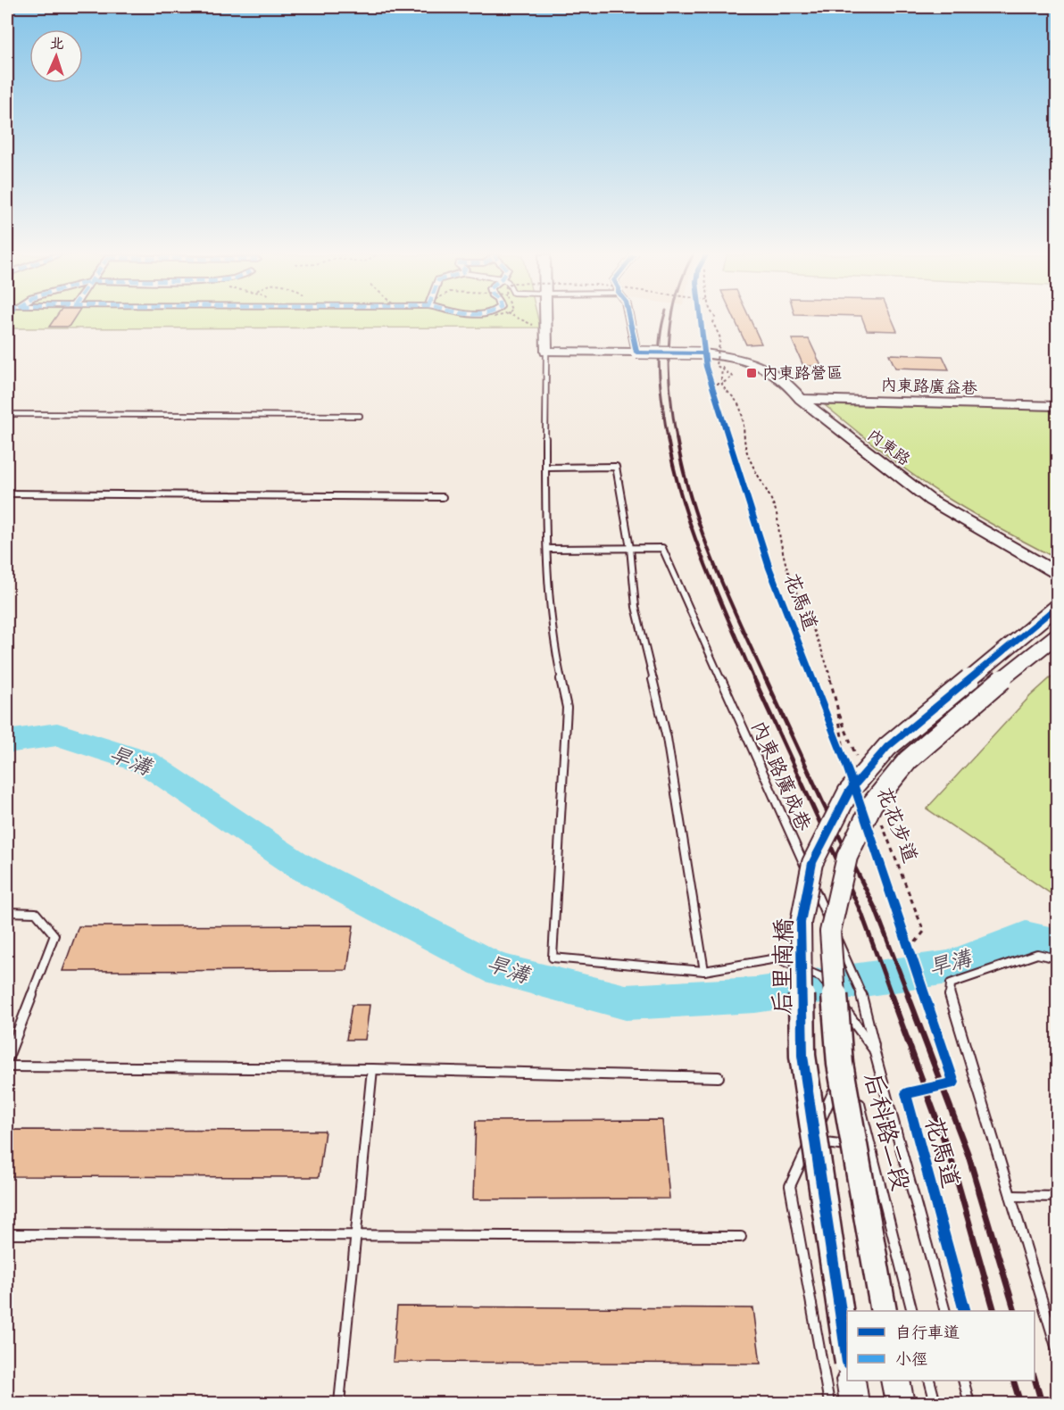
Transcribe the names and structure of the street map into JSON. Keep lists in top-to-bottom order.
{
  "streets": {
    "street": ["內東路廣益巷", "內東路", "后里南橋"],
    "lane": ["內東路廣成巷", "后科路二段"],
    "path": ["花花步道"],
    "cycle path": ["花馬道"]
  },
  "crossings": [
    ["內東路廣益巷", "內東路"]
  ],
  "water": ["旱溝"],
  "places": {
    "transit": ["內東路營區"]
  },
  "legend": ["自行車道", "小徑"],
  "north": "top"
}
